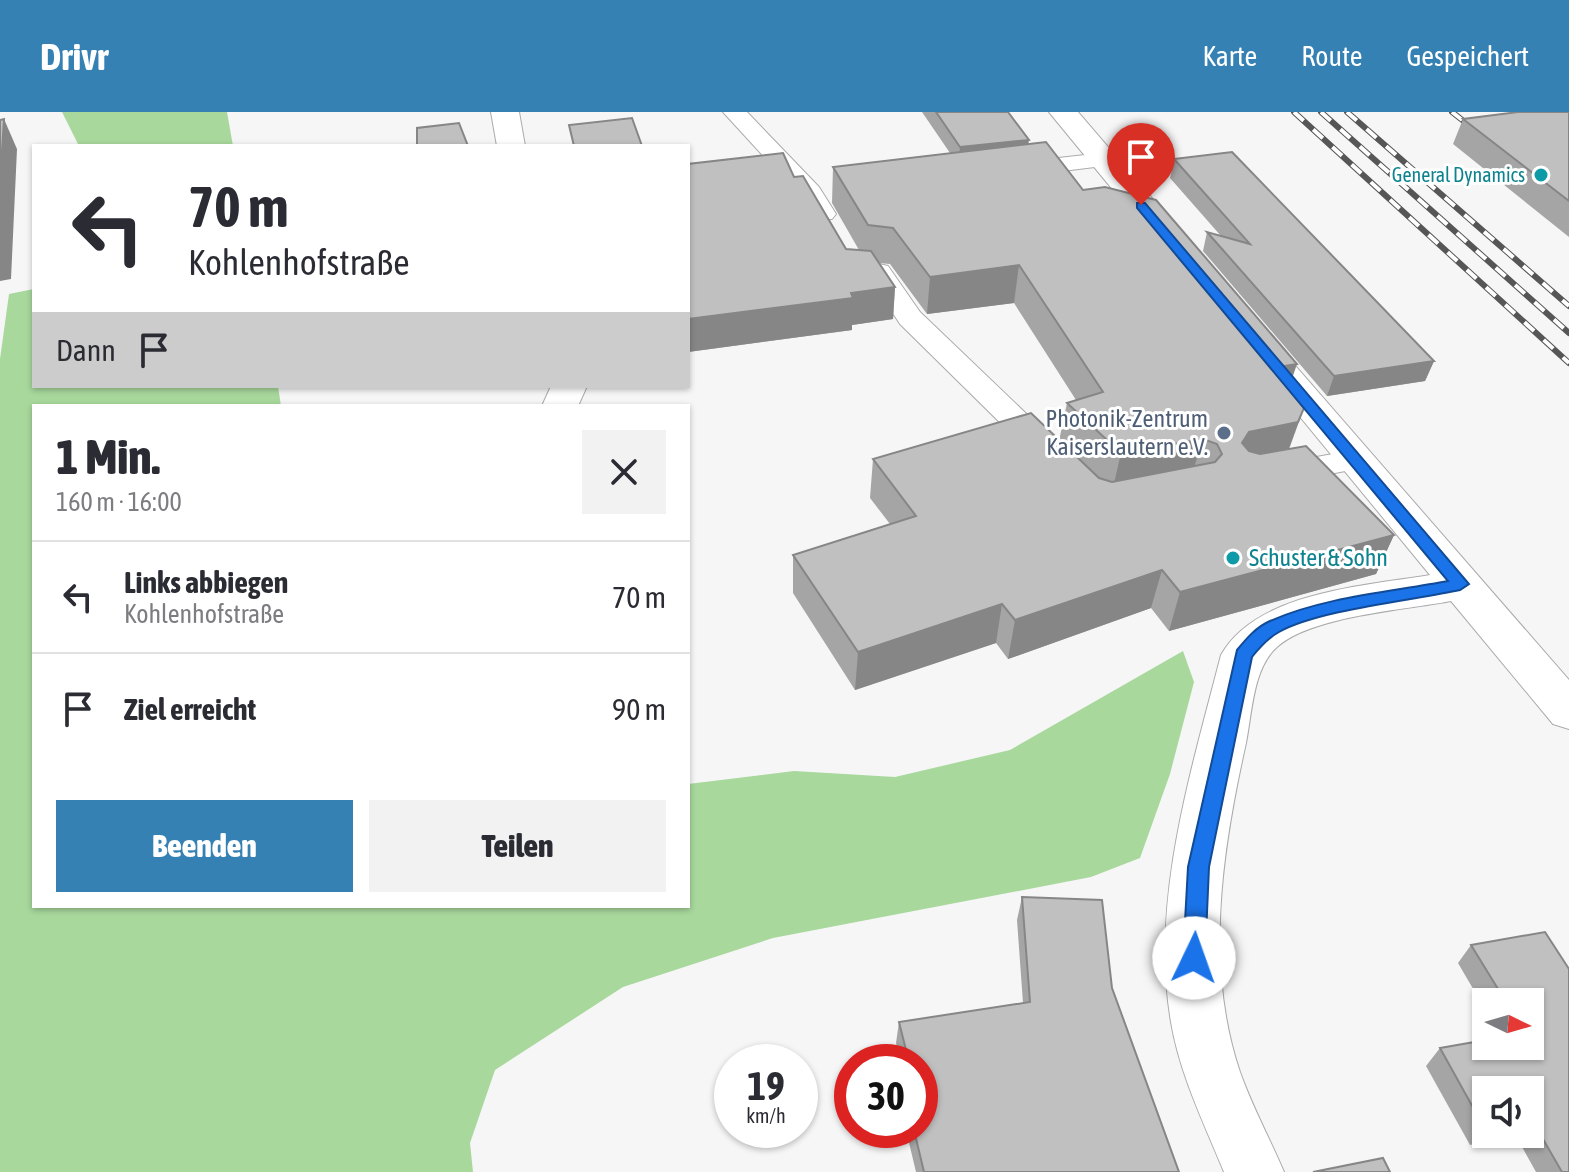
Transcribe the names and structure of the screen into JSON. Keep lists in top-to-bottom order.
{
  "places": ["General Dynamics", "Photonik-Zentrum Kaiserslautern e.V.", "Schuster & Sohn"],
  "north": "right",
  "page": {
    "header": "Drivr",
    "nav": ["Karte", "Route", "Gespeichert"],
    "turn": ["70 m", "Kohlenhofstraße"],
    "then": "Dann",
    "heading": ["1 Min.", "160 m · 16:00"],
    "list": [
      {
        "name": "Links abbiegen",
        "note": "Kohlenhofstraße",
        "value": "70 m"
      },
      {
        "name": "Ziel erreicht",
        "value": "90 m"
      }
    ],
    "buttons": ["Beenden", "Teilen"],
    "speed": "19 km/h",
    "limit": "30"
  }
}
